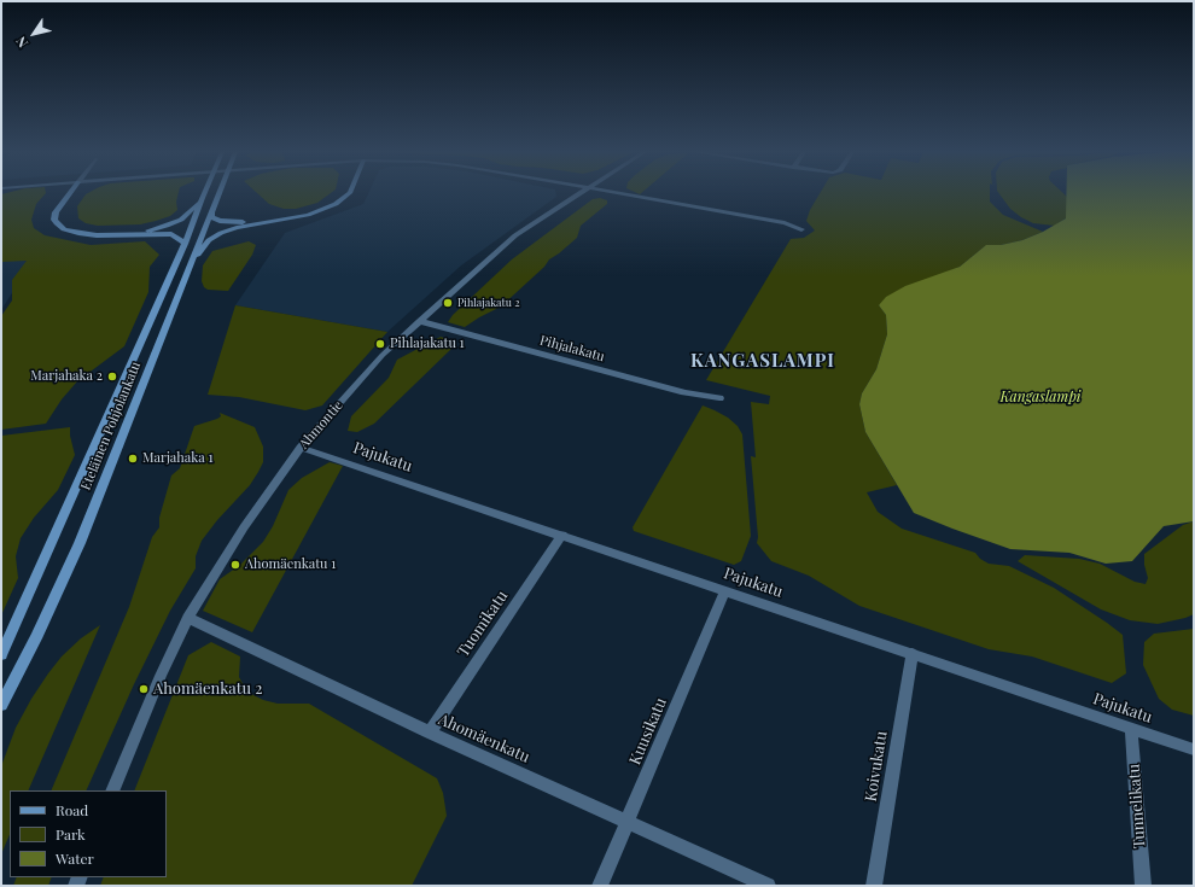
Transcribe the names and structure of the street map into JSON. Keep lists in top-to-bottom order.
{
  "streets": {
    "main road": ["Eteläinen Pohjolankatu"],
    "street": [
      "Pihjalakatu",
      "Ahmontie",
      "Pajukatu",
      "Tuomikatu",
      "Kuusikatu",
      "Ahomäenkatu",
      "Koivukatu",
      "Tunnelikatu"
    ]
  },
  "crossings": [
    ["Pihjalakatu", "Ahmontie"],
    ["Ahmontie", "Pajukatu"],
    ["Ahmontie", "Ahomäenkatu"],
    ["Pajukatu", "Tuomikatu"],
    ["Pajukatu", "Kuusikatu"],
    ["Pajukatu", "Koivukatu"],
    ["Pajukatu", "Tunnelikatu"],
    ["Tuomikatu", "Ahomäenkatu"],
    ["Kuusikatu", "Ahomäenkatu"]
  ],
  "districts": ["KANGASLAMPI"],
  "water": ["Kangaslampi"],
  "places": [
    "Pihlajakatu 2",
    "Pihlajakatu 1",
    "Marjahaka 2",
    "Marjahaka 1",
    "Ahomäenkatu 1",
    "Ahomäenkatu 2"
  ],
  "legend": ["Road", "Park", "Water"],
  "north": "bottom left"
}
